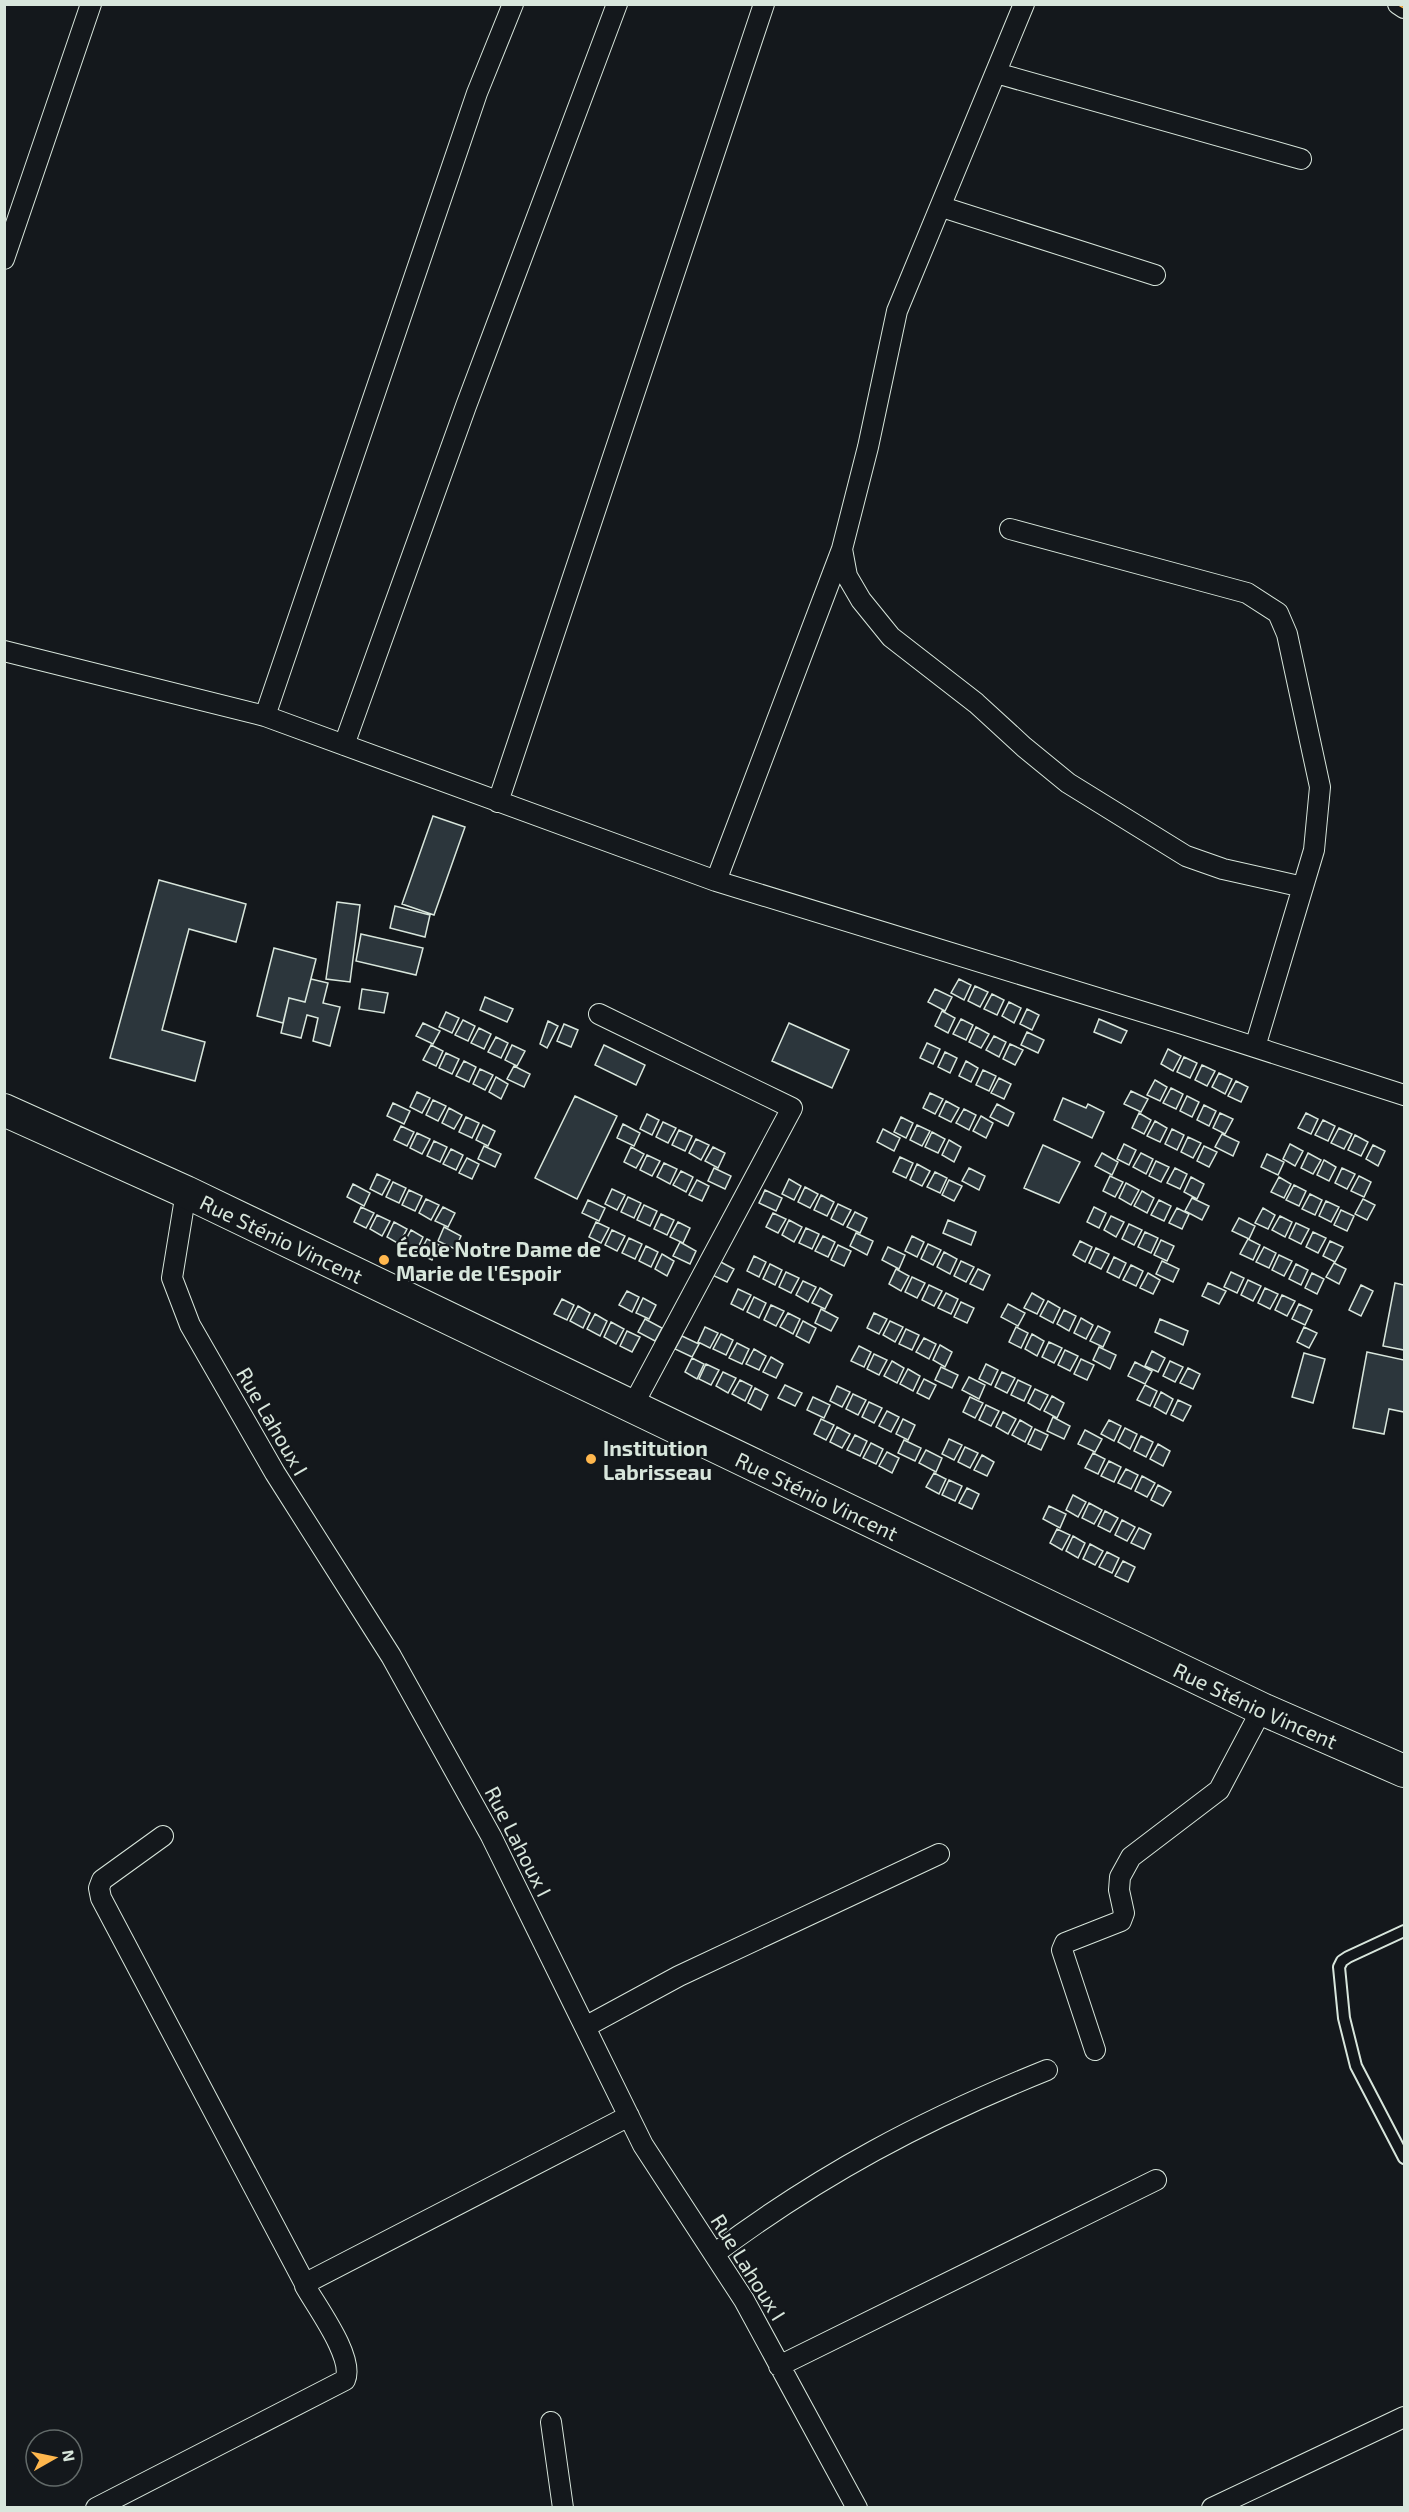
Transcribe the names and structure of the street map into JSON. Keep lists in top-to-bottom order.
{
  "streets": {
    "main road": ["Rue Sténio Vincent"],
    "street": ["Rue Lahoux I"]
  },
  "crossings": [
    ["Rue Sténio Vincent", "Rue Lahoux I"]
  ],
  "places": ["École Notre Dame de Marie de l'Espoir", "Institution Labrisseau"],
  "north": "right"
}
